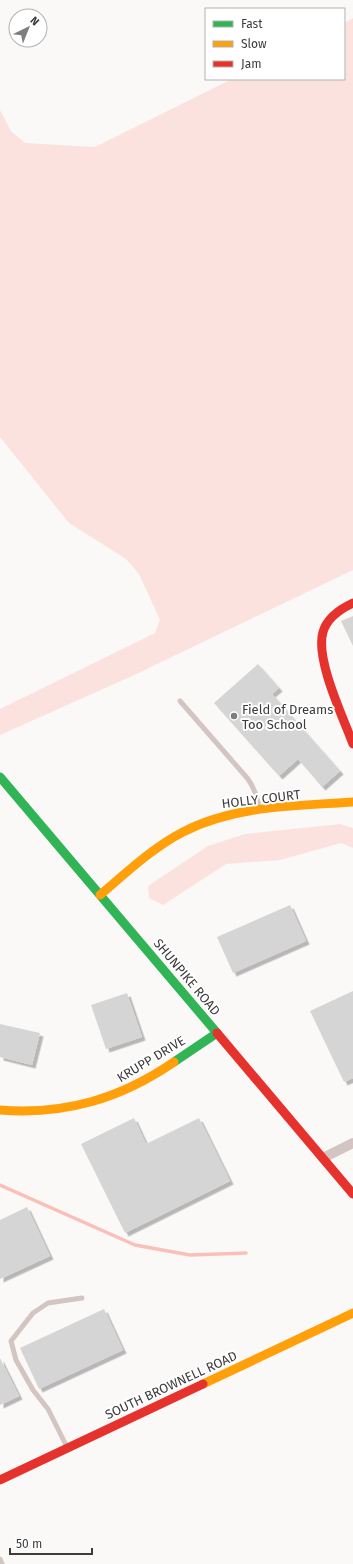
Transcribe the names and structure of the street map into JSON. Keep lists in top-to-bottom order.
{
  "streets": {
    "street": [
      "HOLLY COURT",
      "SHUNPIKE ROAD",
      "KRUPP DRIVE",
      "SOUTH BROWNELL ROAD"
    ]
  },
  "crossings": [
    ["HOLLY COURT", "SHUNPIKE ROAD"],
    ["SHUNPIKE ROAD", "KRUPP DRIVE"]
  ],
  "places": ["Field of Dreams Too School"],
  "legend": ["Fast", "Slow", "Jam"],
  "scale_bar": "50 m",
  "north": "top right"
}
